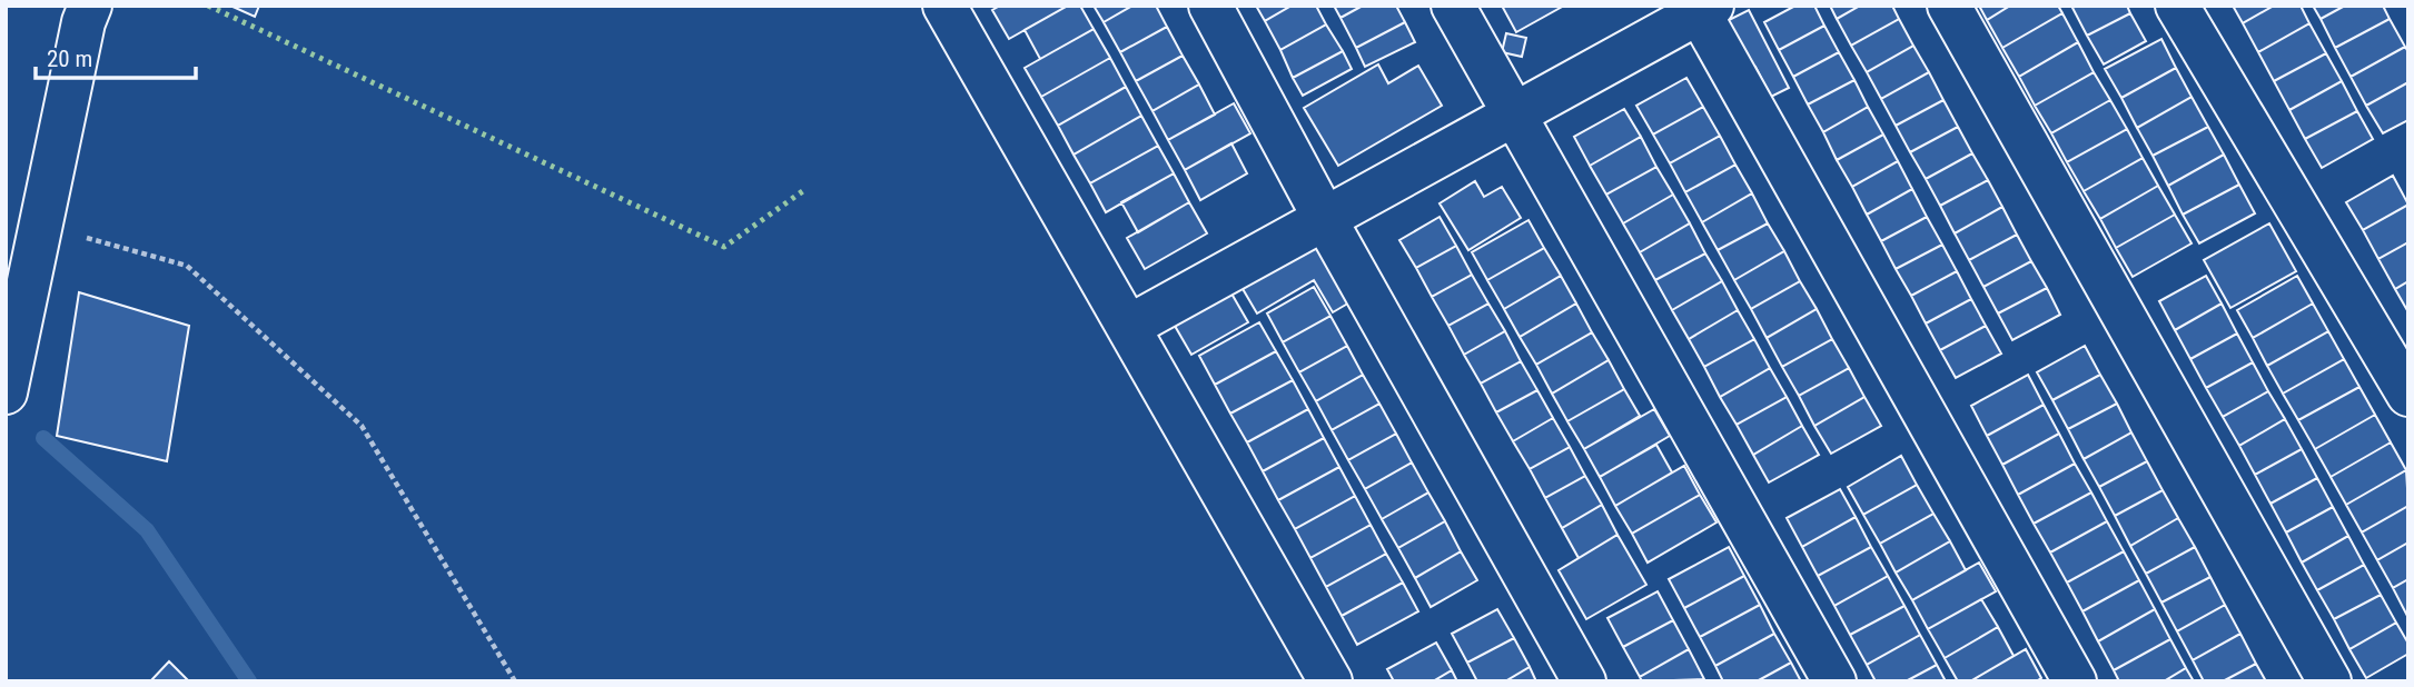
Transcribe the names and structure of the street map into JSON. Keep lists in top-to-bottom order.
{
  "scale_bar": "20 m"
}
